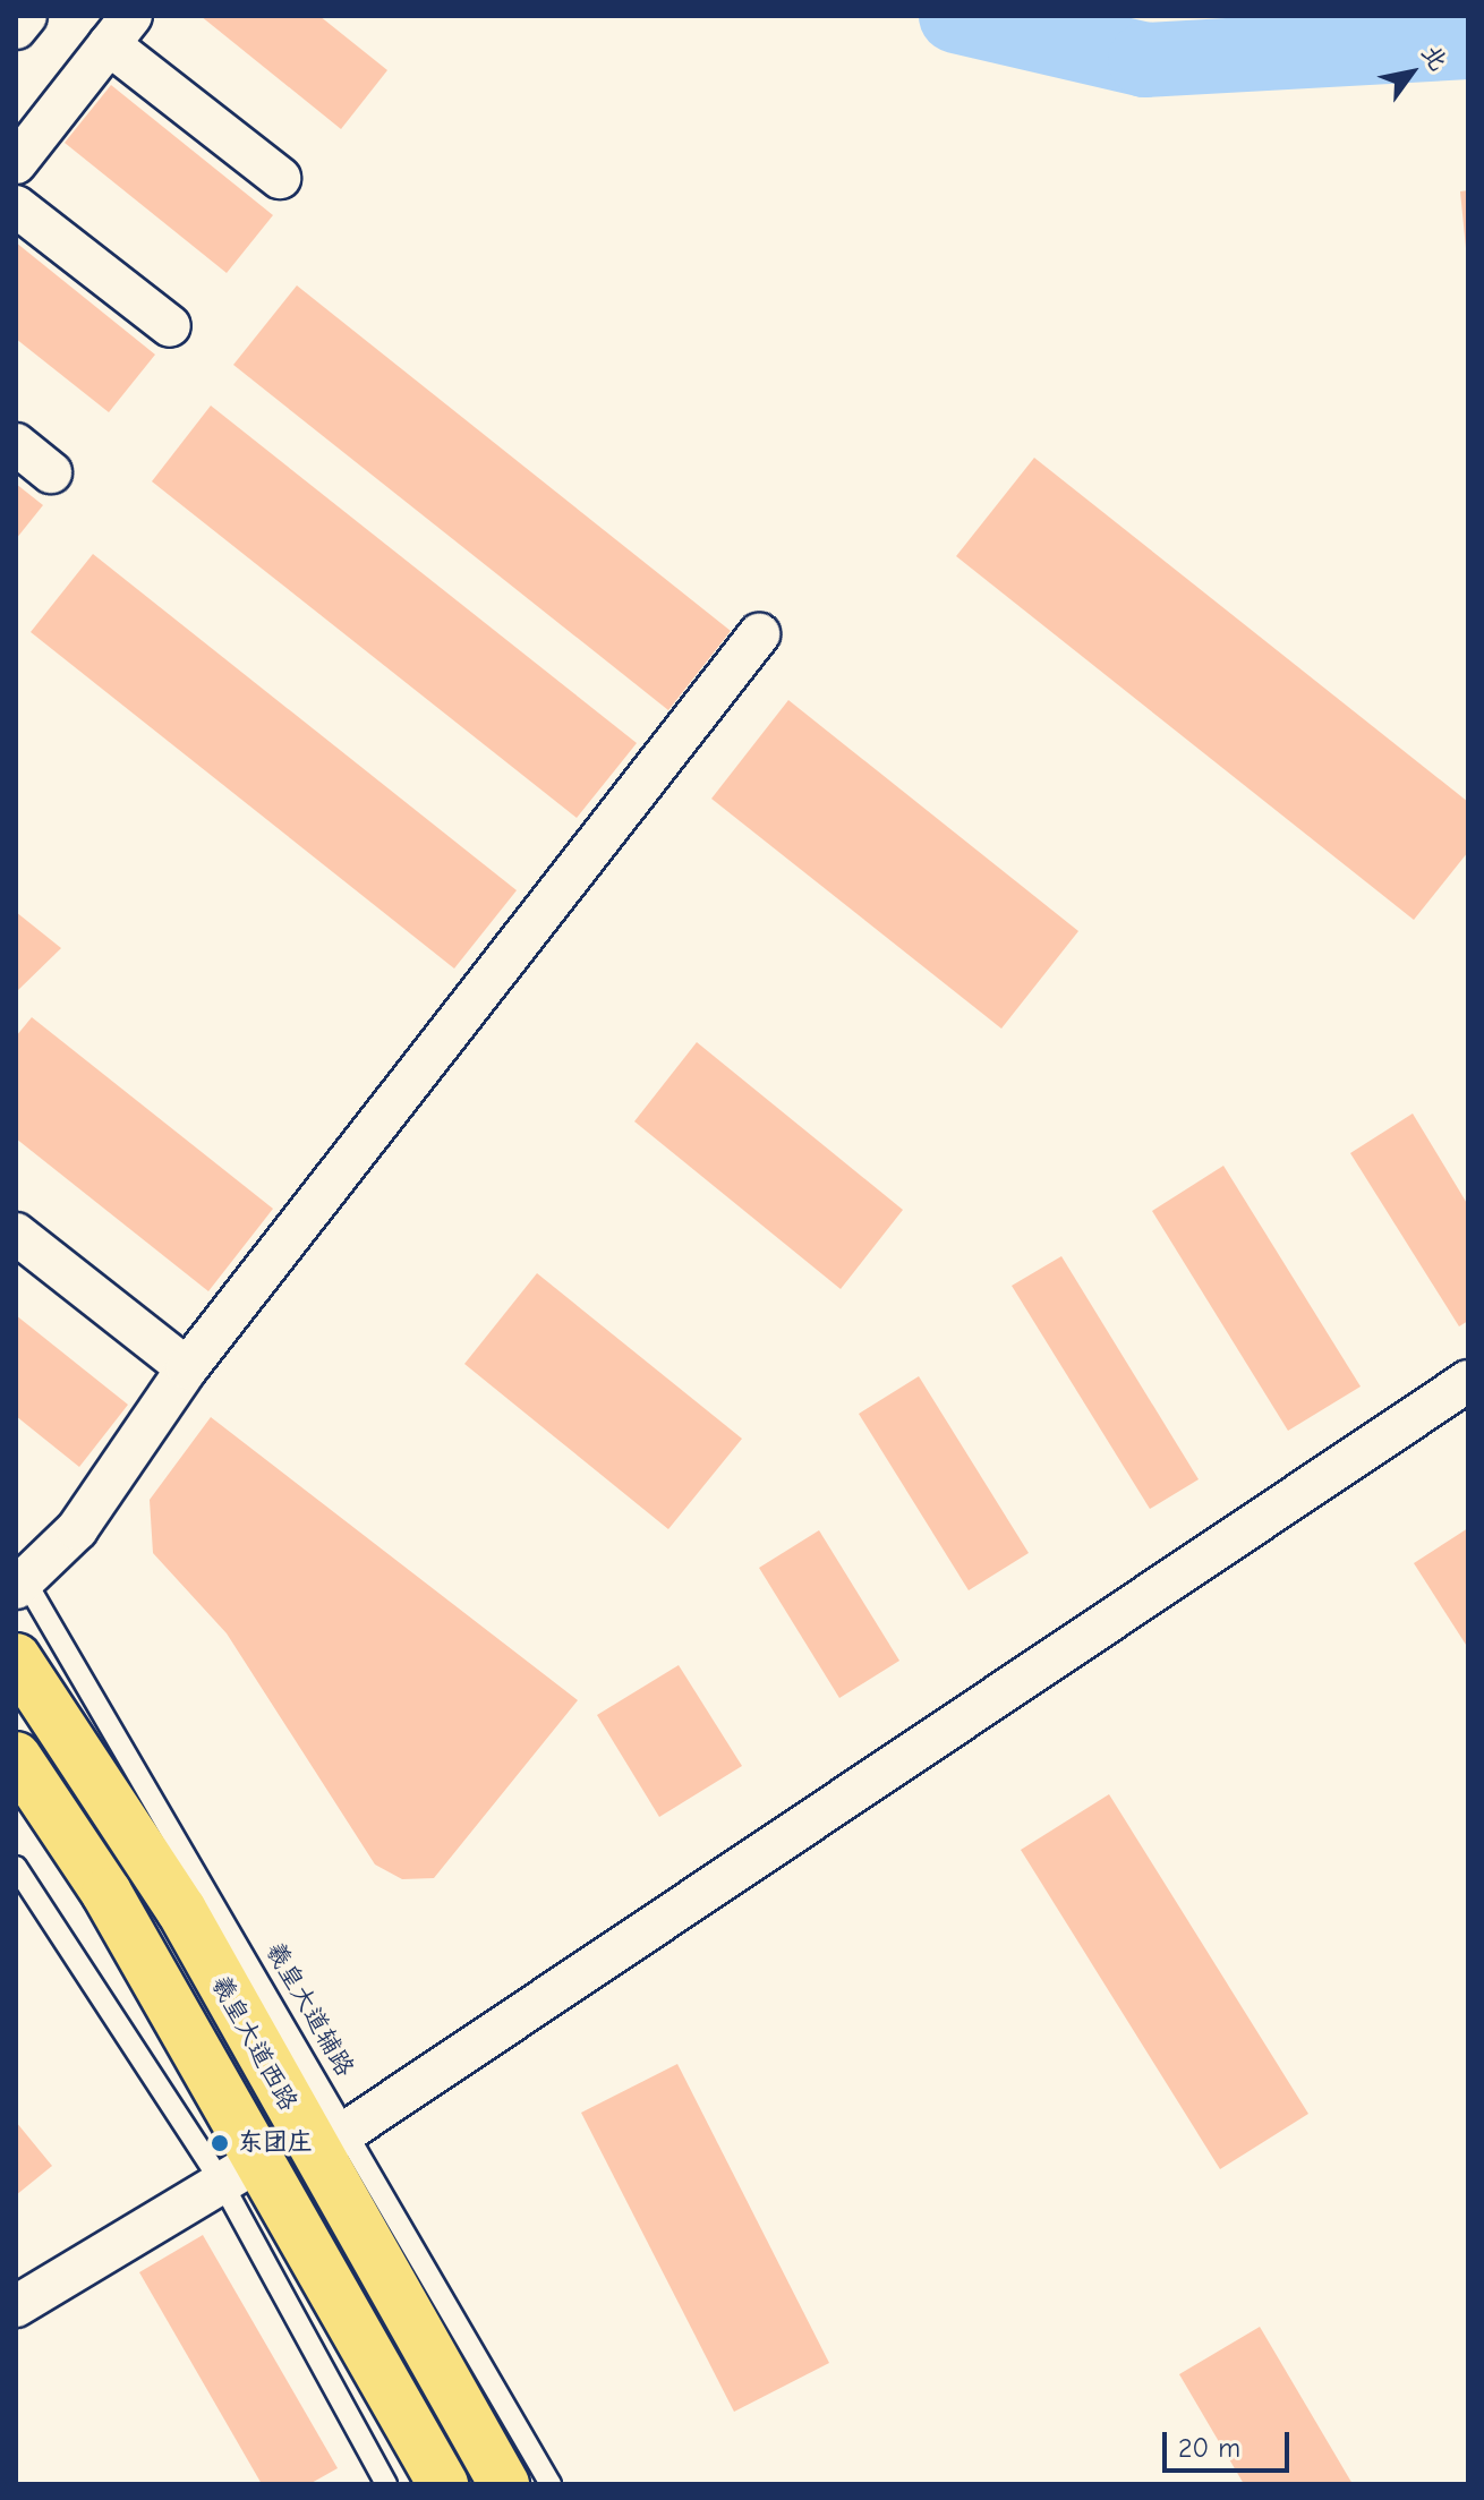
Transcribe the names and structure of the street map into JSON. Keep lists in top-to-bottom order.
{
  "streets": {
    "main road": ["羲皇大道西路"],
    "lane": ["羲皇大道辅路"]
  },
  "crossings": [
    ["羲皇大道辅路", "羲皇大道西路"]
  ],
  "places": ["东团庄"],
  "scale_bar": "20 m",
  "north": "top right"
}
